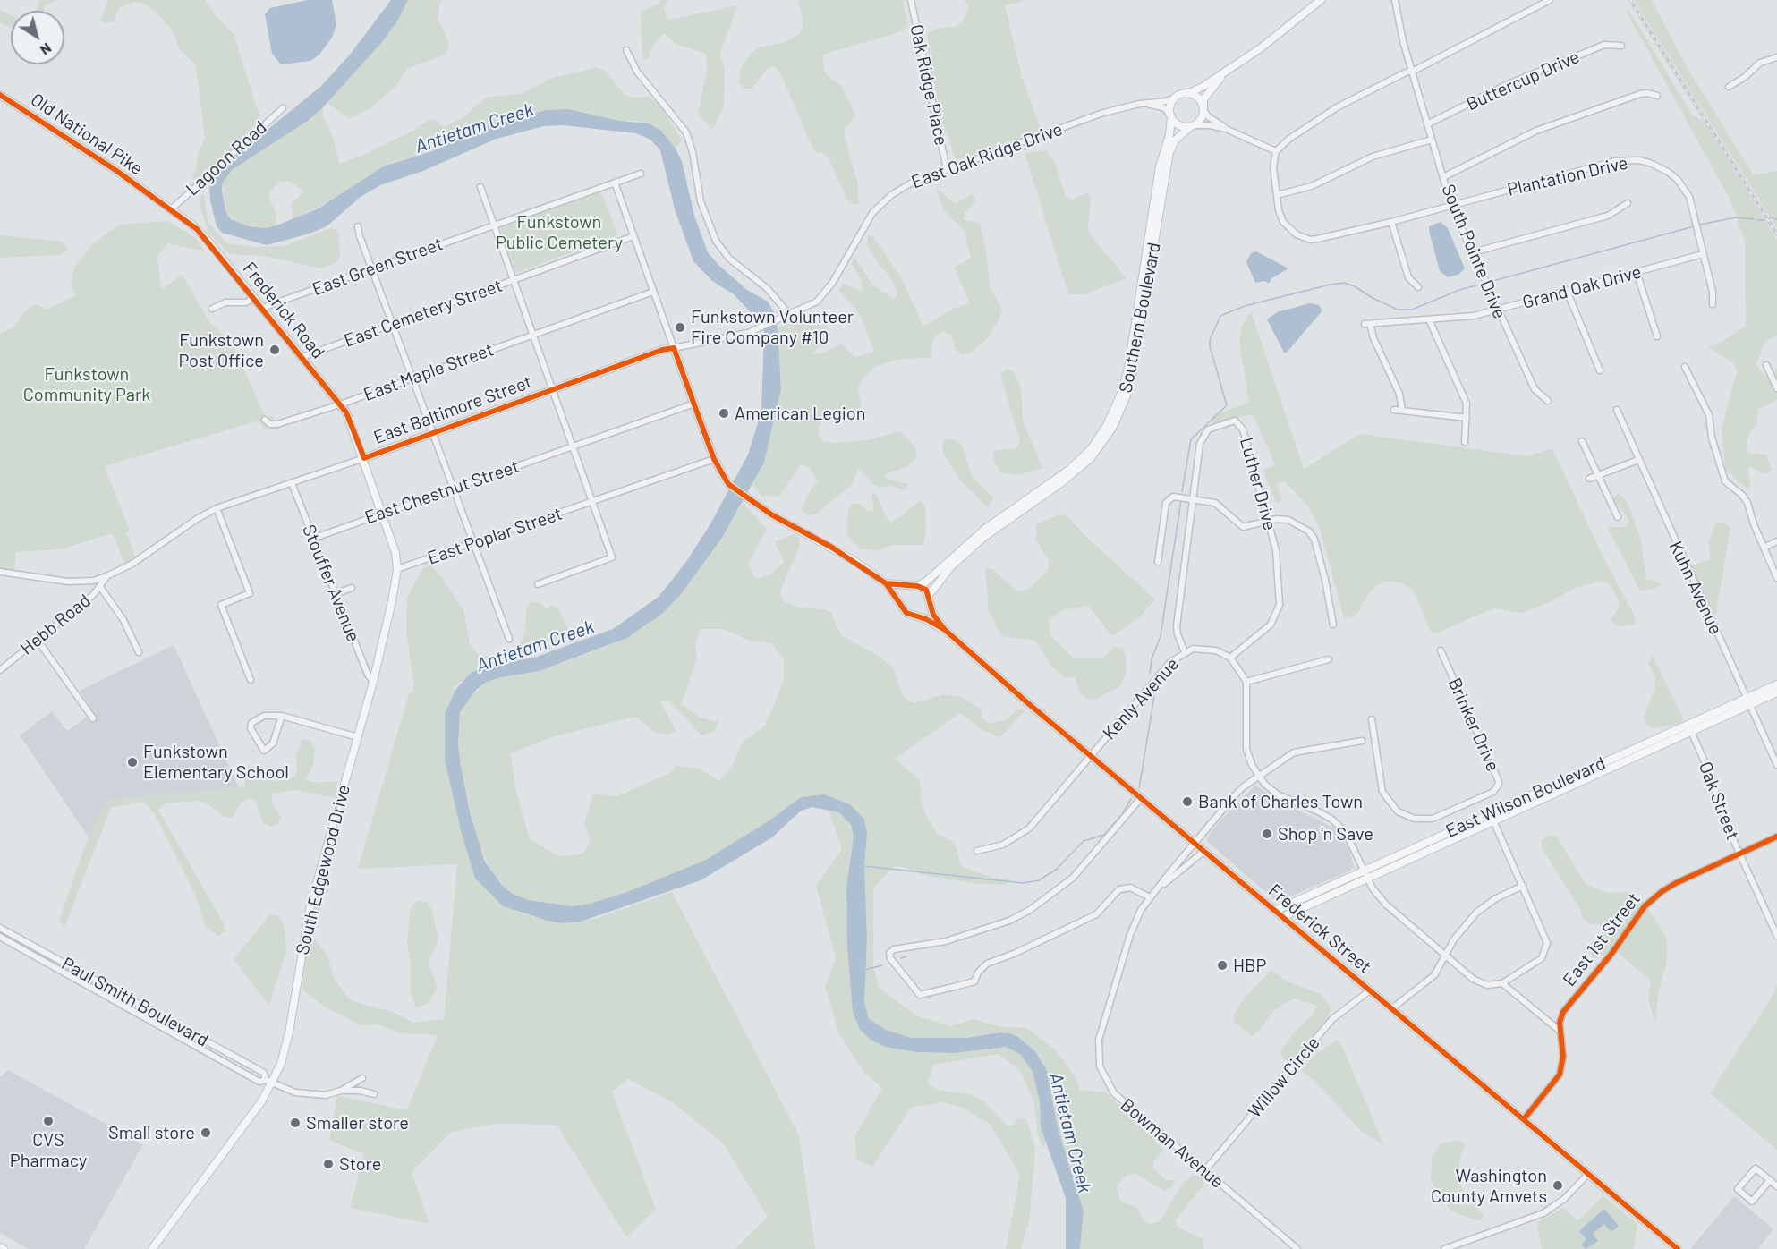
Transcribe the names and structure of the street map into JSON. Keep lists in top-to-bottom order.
{
  "streets": {
    "main road": [
      "Old National Pike",
      "Frederick Road",
      "Southern Boulevard",
      "East Baltimore Street",
      "East Wilson Boulevard",
      "South Edgewood Drive",
      "Frederick Street"
    ],
    "street": [
      "Buttercup Drive",
      "Oak Ridge Place",
      "East Oak Ridge Drive",
      "Lagoon Road",
      "Plantation Drive",
      "South Pointe Drive",
      "East Green Street",
      "Grand Oak Drive",
      "East Cemetery Street",
      "East Maple Street",
      "Luther Drive",
      "East Chestnut Street",
      "East Poplar Street",
      "Stouffer Avenue",
      "Kuhn Avenue",
      "Hebb Road",
      "Kenly Avenue",
      "Brinker Drive",
      "Oak Street",
      "East 1st Street",
      "Paul Smith Boulevard",
      "Willow Circle",
      "Bowman Avenue"
    ]
  },
  "crossings": [
    ["Buttercup Drive", "South Pointe Drive"],
    ["Oak Ridge Place", "East Oak Ridge Drive"],
    ["Old National Pike", "Frederick Road"],
    ["East Oak Ridge Drive", "Southern Boulevard"],
    ["East Oak Ridge Drive", "East Baltimore Street"],
    ["Lagoon Road", "Frederick Road"],
    ["Plantation Drive", "South Pointe Drive"],
    ["Plantation Drive", "Grand Oak Drive"],
    ["South Pointe Drive", "Grand Oak Drive"],
    ["East Green Street", "Frederick Road"],
    ["Frederick Road", "East Cemetery Street"],
    ["Frederick Road", "East Maple Street"],
    ["Frederick Road", "East Baltimore Street"],
    ["Frederick Road", "South Edgewood Drive"],
    ["Southern Boulevard", "Frederick Street"],
    ["East Baltimore Street", "Stouffer Avenue"],
    ["East Baltimore Street", "Hebb Road"],
    ["East Baltimore Street", "South Edgewood Drive"],
    ["Luther Drive", "Kenly Avenue"],
    ["East Chestnut Street", "Stouffer Avenue"],
    ["East Chestnut Street", "South Edgewood Drive"],
    ["East Poplar Street", "South Edgewood Drive"],
    ["Stouffer Avenue", "South Edgewood Drive"],
    ["Kuhn Avenue", "East Wilson Boulevard"],
    ["Kenly Avenue", "Frederick Street"],
    ["East Wilson Boulevard", "Oak Street"],
    ["East Wilson Boulevard", "Frederick Street"],
    ["Oak Street", "East 1st Street"],
    ["South Edgewood Drive", "Paul Smith Boulevard"],
    ["Frederick Street", "East 1st Street"],
    ["Frederick Street", "Willow Circle"],
    ["Frederick Street", "Bowman Avenue"],
    ["Willow Circle", "Bowman Avenue"]
  ],
  "water": ["Antietam Creek"],
  "parks": ["Funkstown Public Cemetery", "Funkstown Community Park"],
  "places": [
    "Funkstown Volunteer Fire Company #10",
    "Funkstown Post Office",
    "American Legion",
    "Funkstown Elementary School",
    "Bank of Charles Town",
    "Shop 'n Save",
    "HBP",
    "CVS Pharmacy",
    "Smaller store",
    "Small store",
    "Store",
    "Washington County Amvets"
  ],
  "north": "bottom right"
}
